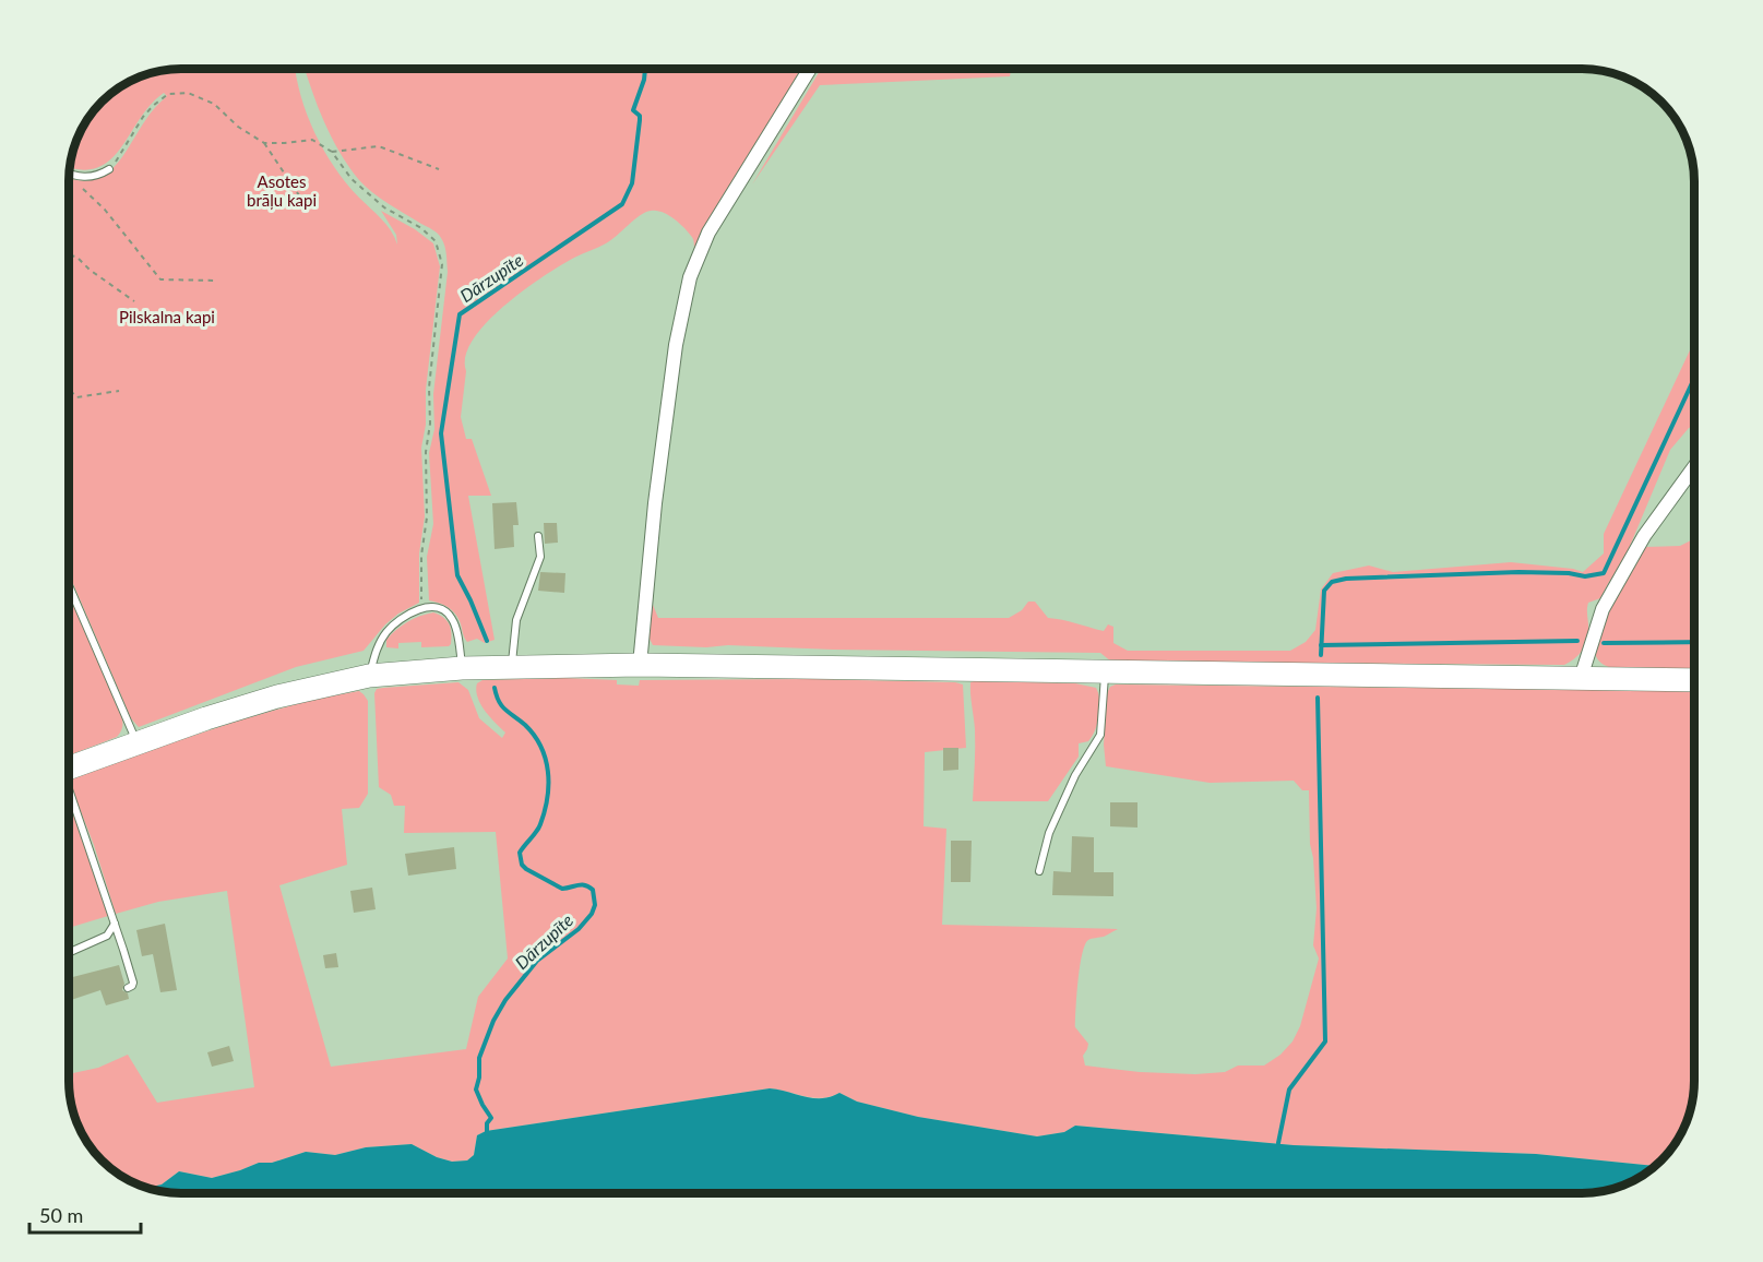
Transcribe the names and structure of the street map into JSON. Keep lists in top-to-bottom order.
{
  "water": ["Dārzupīte"],
  "parks": ["Asotes brāļu kapi", "Pilskalna kapi"],
  "scale_bar": "50 m"
}
